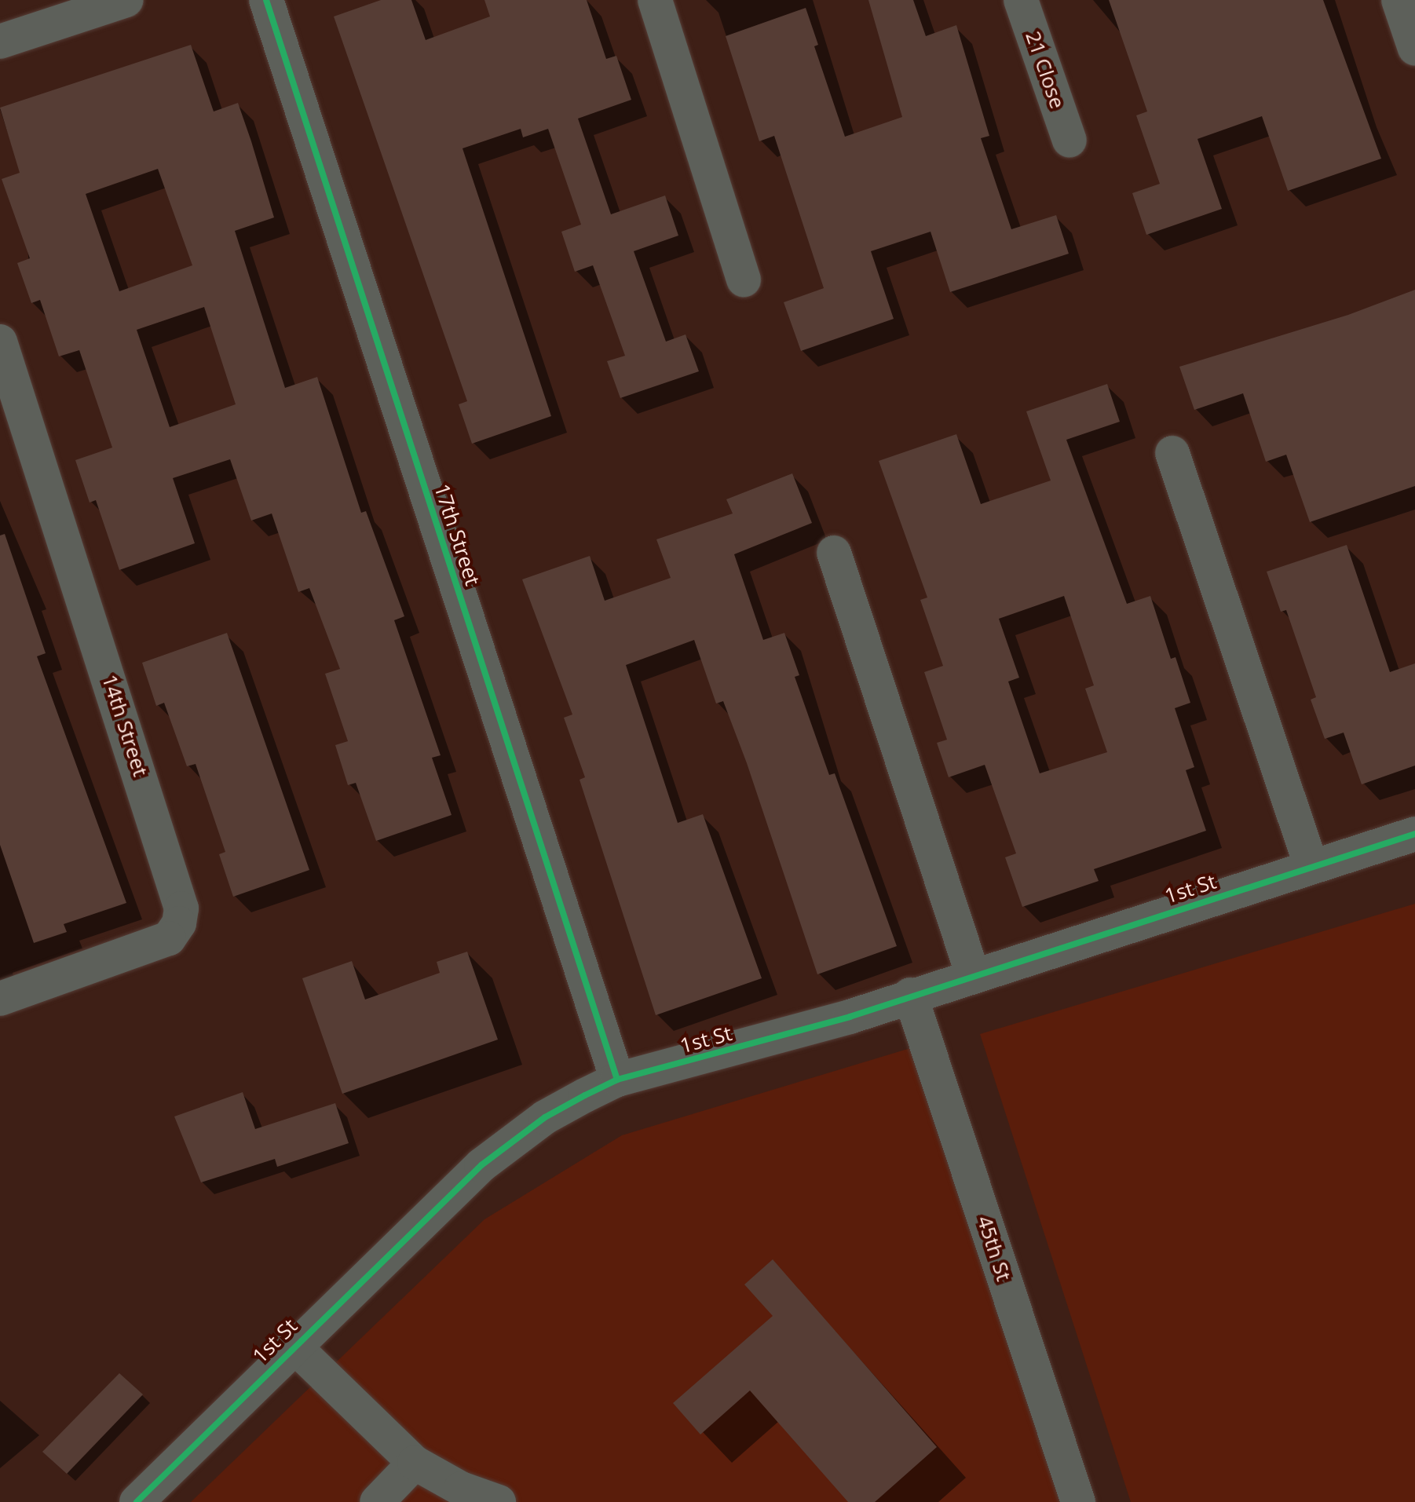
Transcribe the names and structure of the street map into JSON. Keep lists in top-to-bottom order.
{
  "streets": {
    "street": [
      "21 Close",
      "17th Street",
      "14th Street",
      "1st St",
      "45th St"
    ]
  },
  "crossings": [
    ["17th Street", "1st St"],
    ["1st St", "45th St"]
  ]
}
